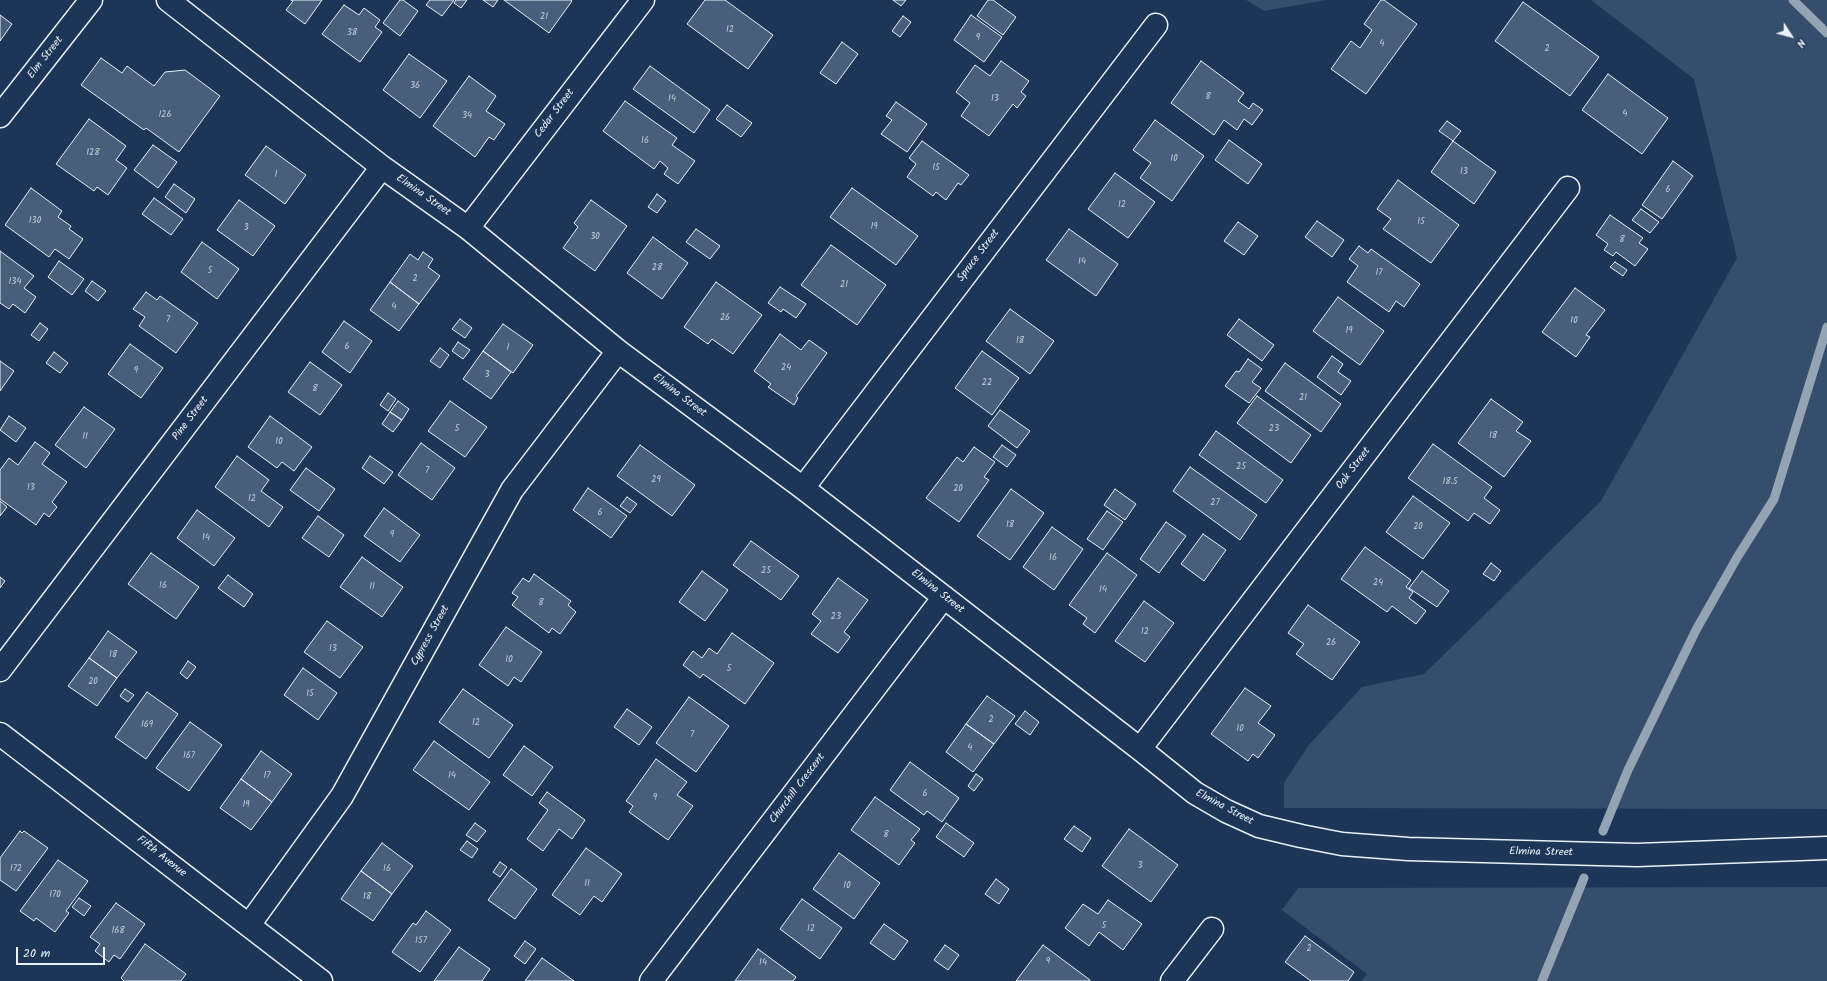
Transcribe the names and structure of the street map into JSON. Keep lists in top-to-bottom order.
{
  "streets": {
    "street": [
      "Elm Street",
      "Cedar Street",
      "Elmina Street",
      "Spruce Street",
      "Pine Street",
      "Oak Street",
      "Cypress Street",
      "Churchill Crescent",
      "Fifth Avenue"
    ]
  },
  "crossings": [
    ["Cedar Street", "Elmina Street"],
    ["Elmina Street", "Spruce Street"],
    ["Elmina Street", "Pine Street"],
    ["Elmina Street", "Oak Street"],
    ["Elmina Street", "Cypress Street"],
    ["Elmina Street", "Churchill Crescent"],
    ["Cypress Street", "Fifth Avenue"]
  ],
  "house_numbers": [
    "21",
    "12",
    "38",
    "9",
    "4",
    "2",
    "36",
    "8",
    "14",
    "13",
    "4",
    "126",
    "34",
    "16",
    "128",
    "10",
    "15",
    "13",
    "1",
    "6",
    "12",
    "130",
    "15",
    "19",
    "3",
    "30",
    "8",
    "14",
    "28",
    "5",
    "17",
    "2",
    "134",
    "21",
    "4",
    "26",
    "7",
    "10",
    "19",
    "18",
    "6",
    "1",
    "24",
    "9",
    "3",
    "22",
    "8",
    "21",
    "5",
    "23",
    "18",
    "11",
    "10",
    "25",
    "7",
    "29",
    "18.5",
    "13",
    "20",
    "12",
    "27",
    "6",
    "18",
    "20",
    "9",
    "14",
    "16",
    "25",
    "24",
    "16",
    "11",
    "14",
    "8",
    "23",
    "12",
    "26",
    "13",
    "18",
    "10",
    "5",
    "20",
    "15",
    "2",
    "12",
    "169",
    "10",
    "7",
    "4",
    "167",
    "17",
    "14",
    "6",
    "9",
    "19",
    "8",
    "3",
    "172",
    "16",
    "11",
    "10",
    "170",
    "18",
    "5",
    "12",
    "168",
    "157",
    "2",
    "9",
    "14"
  ],
  "scale_bar": "20 m",
  "north": "bottom right"
}
